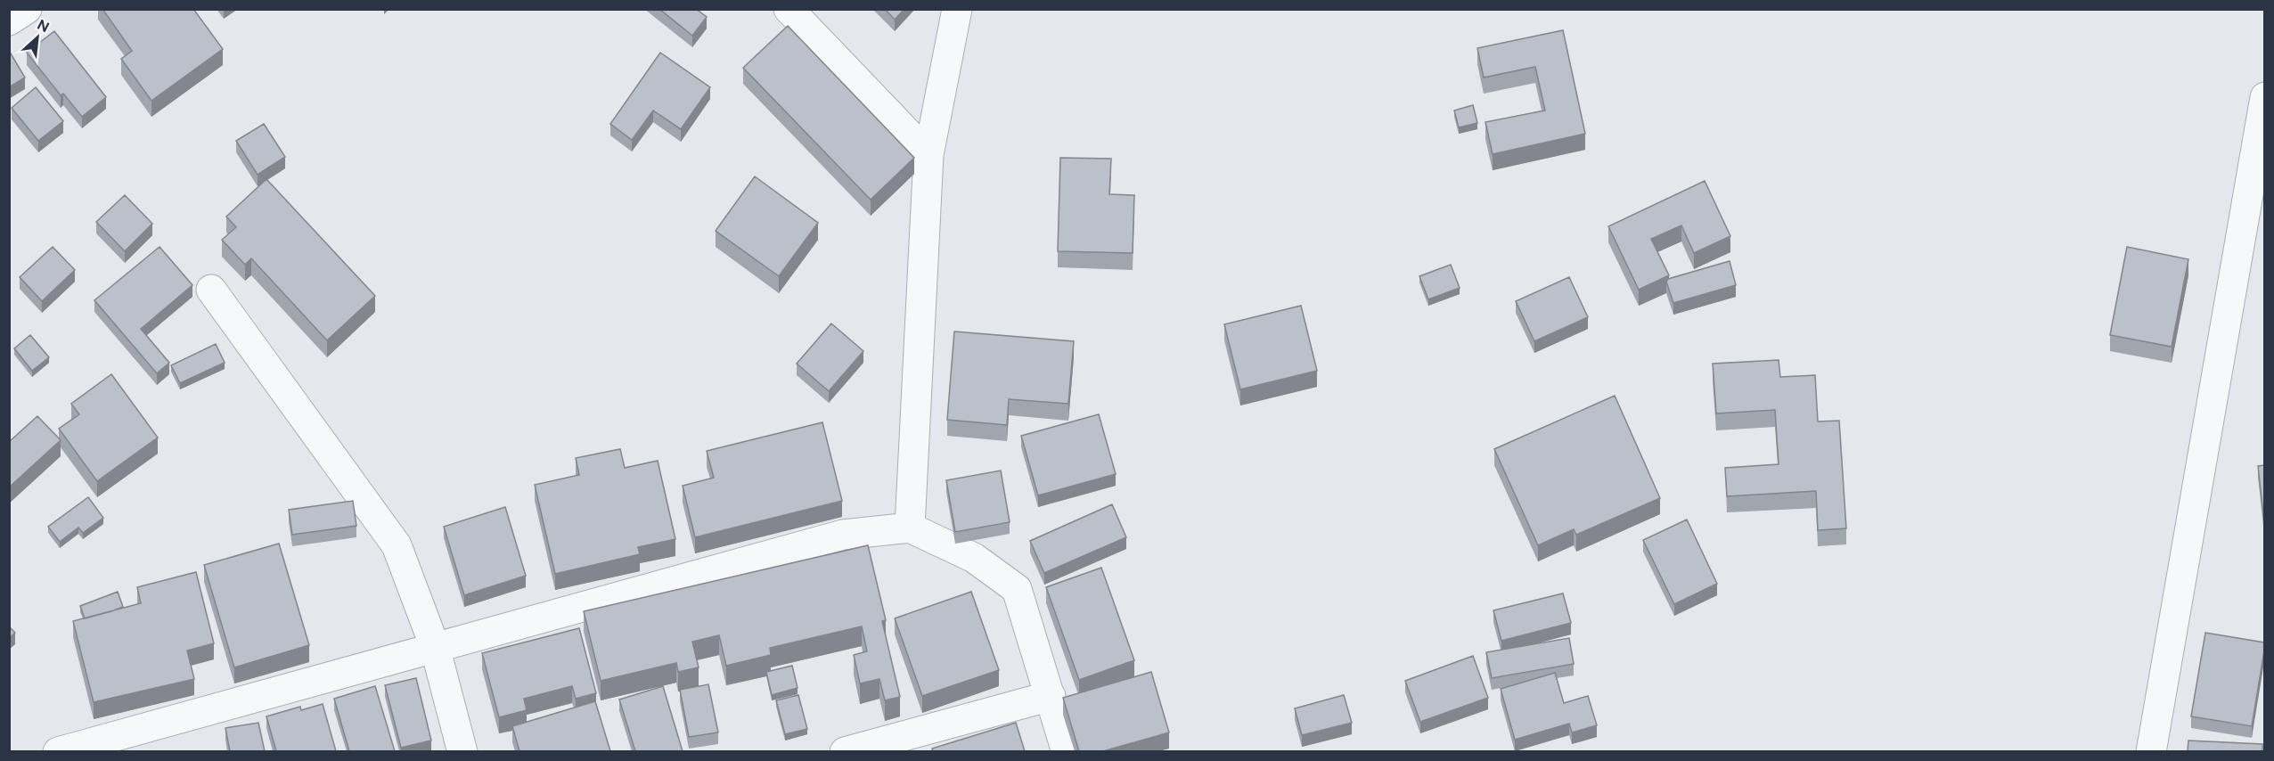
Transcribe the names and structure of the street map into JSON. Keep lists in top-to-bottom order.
{
  "north": "top right"
}
